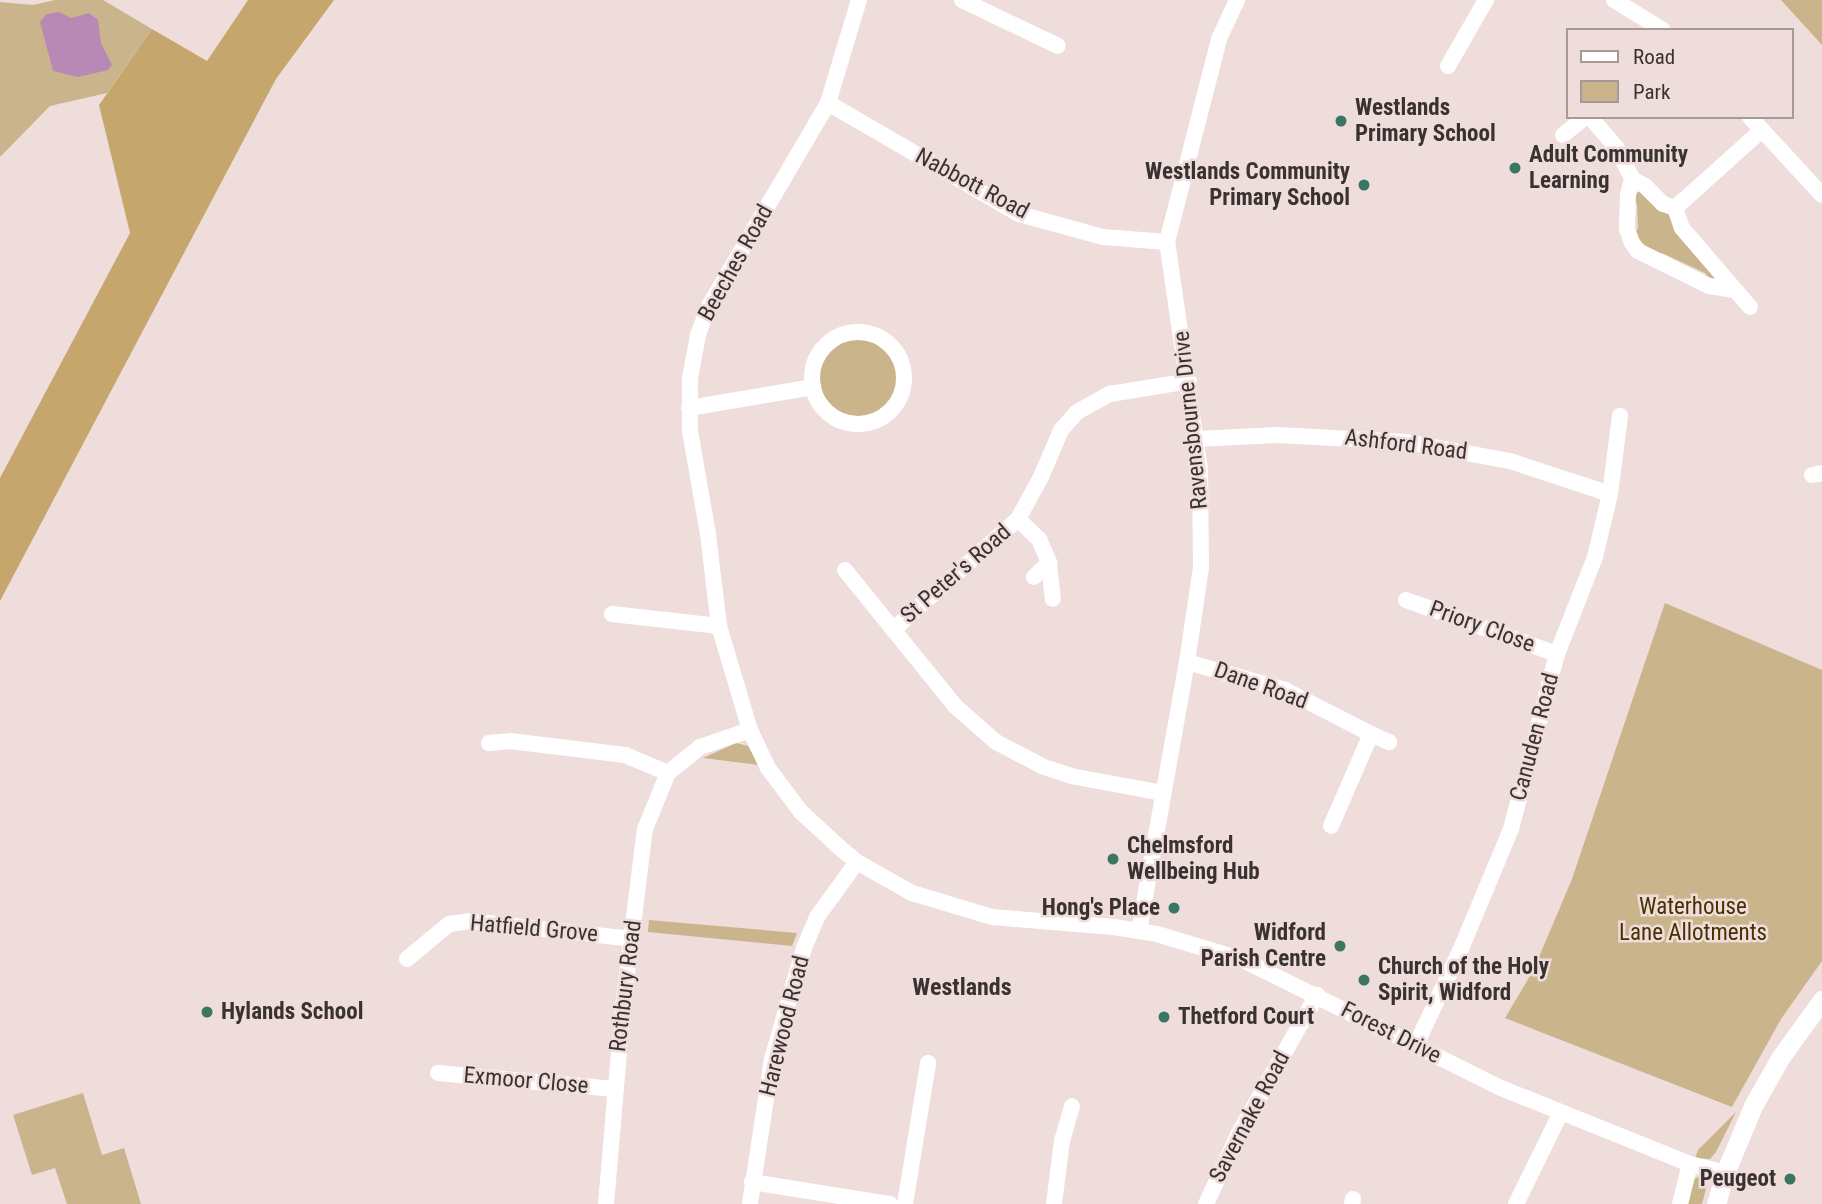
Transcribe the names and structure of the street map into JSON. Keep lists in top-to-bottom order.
{
  "streets": {
    "street": [
      "Nabbott Road",
      "Beeches Road",
      "Ravensbourne Drive",
      "Ashford Road",
      "St Peter's Road",
      "Priory Close",
      "Dane Road",
      "Canuden Road",
      "Hatfield Grove",
      "Rothbury Road",
      "Harewood Road",
      "Forest Drive",
      "Exmoor Close",
      "Savernake Road"
    ]
  },
  "crossings": [
    ["Nabbott Road", "Beeches Road"],
    ["Nabbott Road", "Ravensbourne Drive"],
    ["Beeches Road", "Forest Drive"],
    ["Ravensbourne Drive", "Ashford Road"],
    ["Ravensbourne Drive", "St Peter's Road"],
    ["Ravensbourne Drive", "Dane Road"],
    ["Ravensbourne Drive", "Forest Drive"],
    ["Ashford Road", "Canuden Road"],
    ["Priory Close", "Canuden Road"],
    ["Canuden Road", "Forest Drive"],
    ["Hatfield Grove", "Rothbury Road"],
    ["Rothbury Road", "Exmoor Close"],
    ["Harewood Road", "Forest Drive"],
    ["Forest Drive", "Savernake Road"]
  ],
  "districts": ["Westlands"],
  "parks": ["Waterhouse Lane Allotments"],
  "places": [
    "Westlands Primary School",
    "Adult Community Learning",
    "Westlands Community Primary School",
    "Chelmsford Wellbeing Hub",
    "Hong's Place",
    "Widford Parish Centre",
    "Church of the Holy Spirit, Widford",
    "Hylands School",
    "Thetford Court",
    "Peugeot"
  ],
  "legend": ["Road", "Park"]
}
